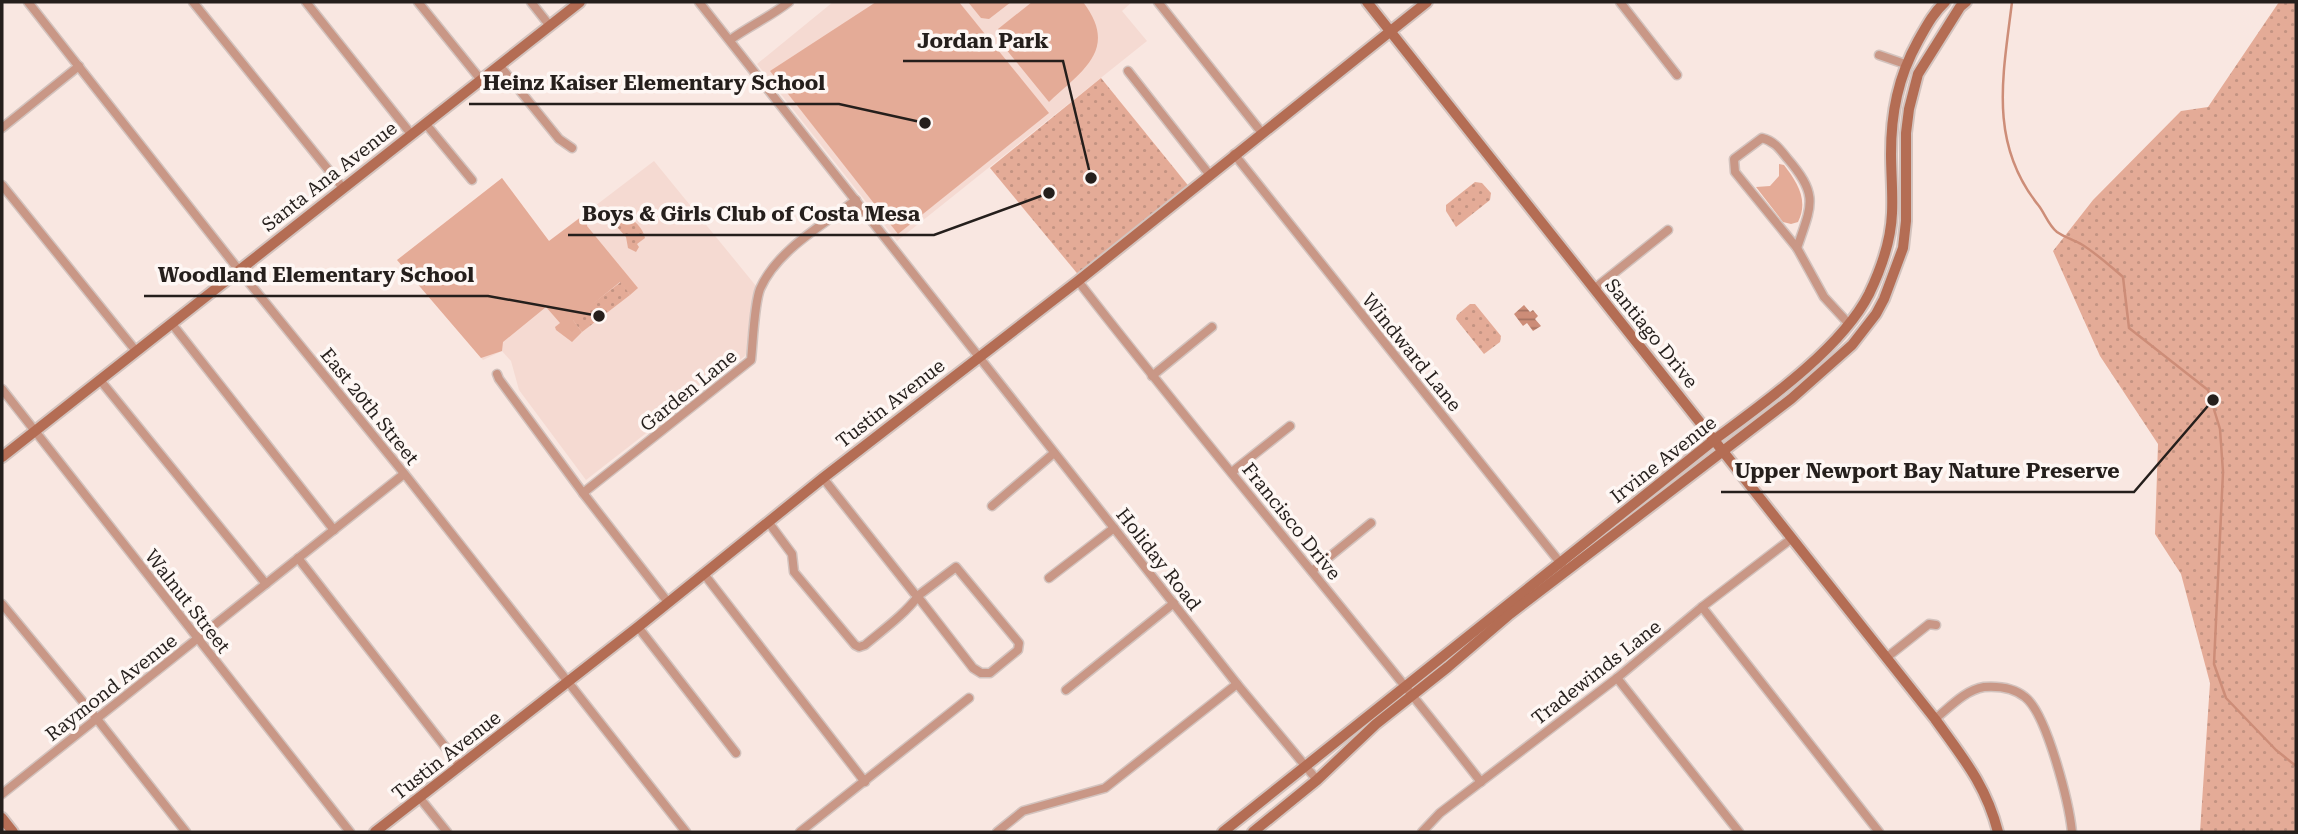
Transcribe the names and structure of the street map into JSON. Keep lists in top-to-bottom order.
{
  "streets": {
    "street": [
      "Santa Ana Avenue",
      "Santiago Drive",
      "Windward Lane",
      "Garden Lane",
      "Tustin Avenue",
      "East 20th Street",
      "Irvine Avenue",
      "Francisco Drive",
      "Holiday Road",
      "Walnut Street",
      "Tradewinds Lane",
      "Raymond Avenue"
    ]
  },
  "crossings": [
    ["Santa Ana Avenue", "East 20th Street"],
    ["Santa Ana Avenue", "Walnut Street"],
    ["Santiago Drive", "Tustin Avenue"],
    ["Santiago Drive", "Irvine Avenue"],
    ["Santiago Drive", "Tradewinds Lane"],
    ["Windward Lane", "Tustin Avenue"],
    ["Windward Lane", "Irvine Avenue"],
    ["Garden Lane", "Holiday Road"],
    ["Tustin Avenue", "East 20th Street"],
    ["Tustin Avenue", "Francisco Drive"],
    ["Tustin Avenue", "Holiday Road"],
    ["East 20th Street", "Raymond Avenue"],
    ["Irvine Avenue", "Francisco Drive"],
    ["Irvine Avenue", "Holiday Road"],
    ["Francisco Drive", "Tradewinds Lane"],
    ["Walnut Street", "Raymond Avenue"]
  ],
  "places": [
    "Heinz Kaiser Elementary School",
    "Jordan Park",
    "Boys & Girls Club of Costa Mesa",
    "Woodland Elementary School",
    "Upper Newport Bay Nature Preserve"
  ]
}
